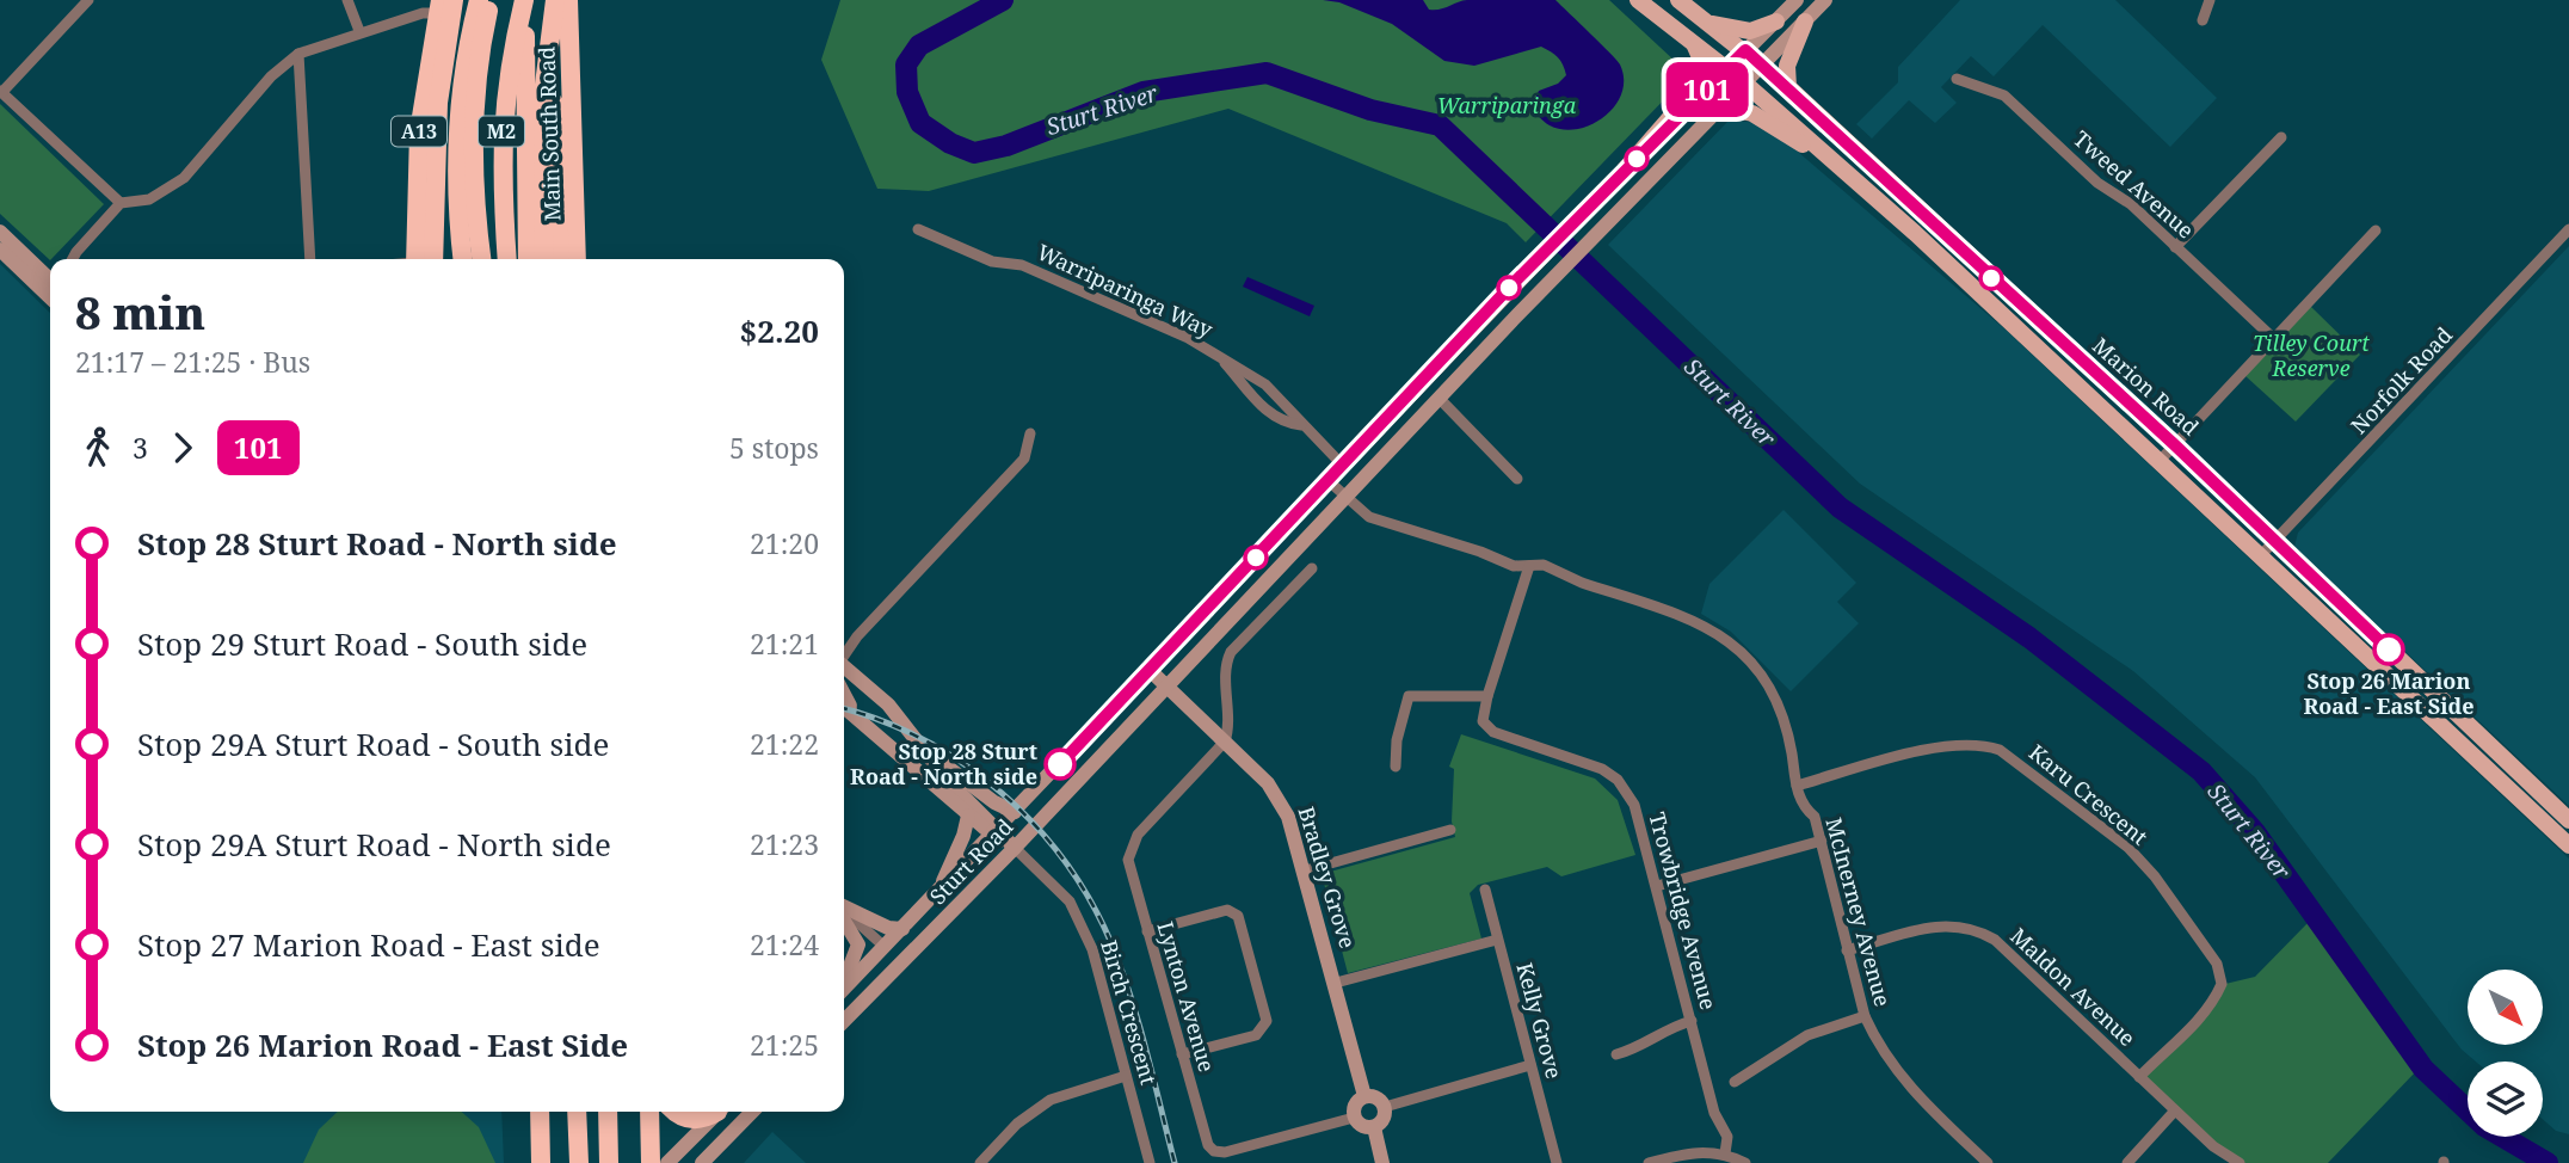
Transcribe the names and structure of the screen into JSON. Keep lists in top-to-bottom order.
{
  "streets": {
    "highway": ["A13", "M2", "Main South Road"],
    "main road": ["Marion Road", "Sturt Road", "Bradley Grove"],
    "street": [
      "Tweed Avenue",
      "Warriparinga Way",
      "Norfolk Road",
      "Karu Crescent",
      "Trowbridge Avenue",
      "McInerney Avenue",
      "Maldon Avenue",
      "Lynton Avenue",
      "Birch Crescent",
      "Kelly Grove"
    ]
  },
  "crossings": [
    ["Warriparinga Way", "Sturt Road"],
    ["Norfolk Road", "Marion Road"],
    ["Marion Road", "Sturt Road"],
    ["Karu Crescent", "McInerney Avenue"],
    ["Karu Crescent", "Maldon Avenue"],
    ["Sturt Road", "Bradley Grove"],
    ["Sturt Road", "McInerney Avenue"],
    ["Sturt Road", "Birch Crescent"],
    ["Bradley Grove", "Lynton Avenue"],
    ["McInerney Avenue", "Maldon Avenue"]
  ],
  "water": ["Sturt River"],
  "parks": ["Warriparinga", "Tilley Court Reserve"],
  "places": ["Stop 26 Marion Road - East Side", "Stop 28 Sturt Road - North side"],
  "lines": ["bus line 101"],
  "north": "bottom right",
  "page": {
    "on_map": "101",
    "heading": ["8 min", "21:17 – 21:25 · Bus", "$2.20"],
    "legs": ["3", "101", "5 stops"],
    "list": [
      {
        "name": "Stop 28 Sturt Road - North side",
        "value": "21:20"
      },
      {
        "name": "Stop 29 Sturt Road - South side",
        "value": "21:21"
      },
      {
        "name": "Stop 29A Sturt Road - South side",
        "value": "21:22"
      },
      {
        "name": "Stop 29A Sturt Road - North side",
        "value": "21:23"
      },
      {
        "name": "Stop 27 Marion Road - East side",
        "value": "21:24"
      },
      {
        "name": "Stop 26 Marion Road - East Side",
        "value": "21:25"
      }
    ]
  }
}
